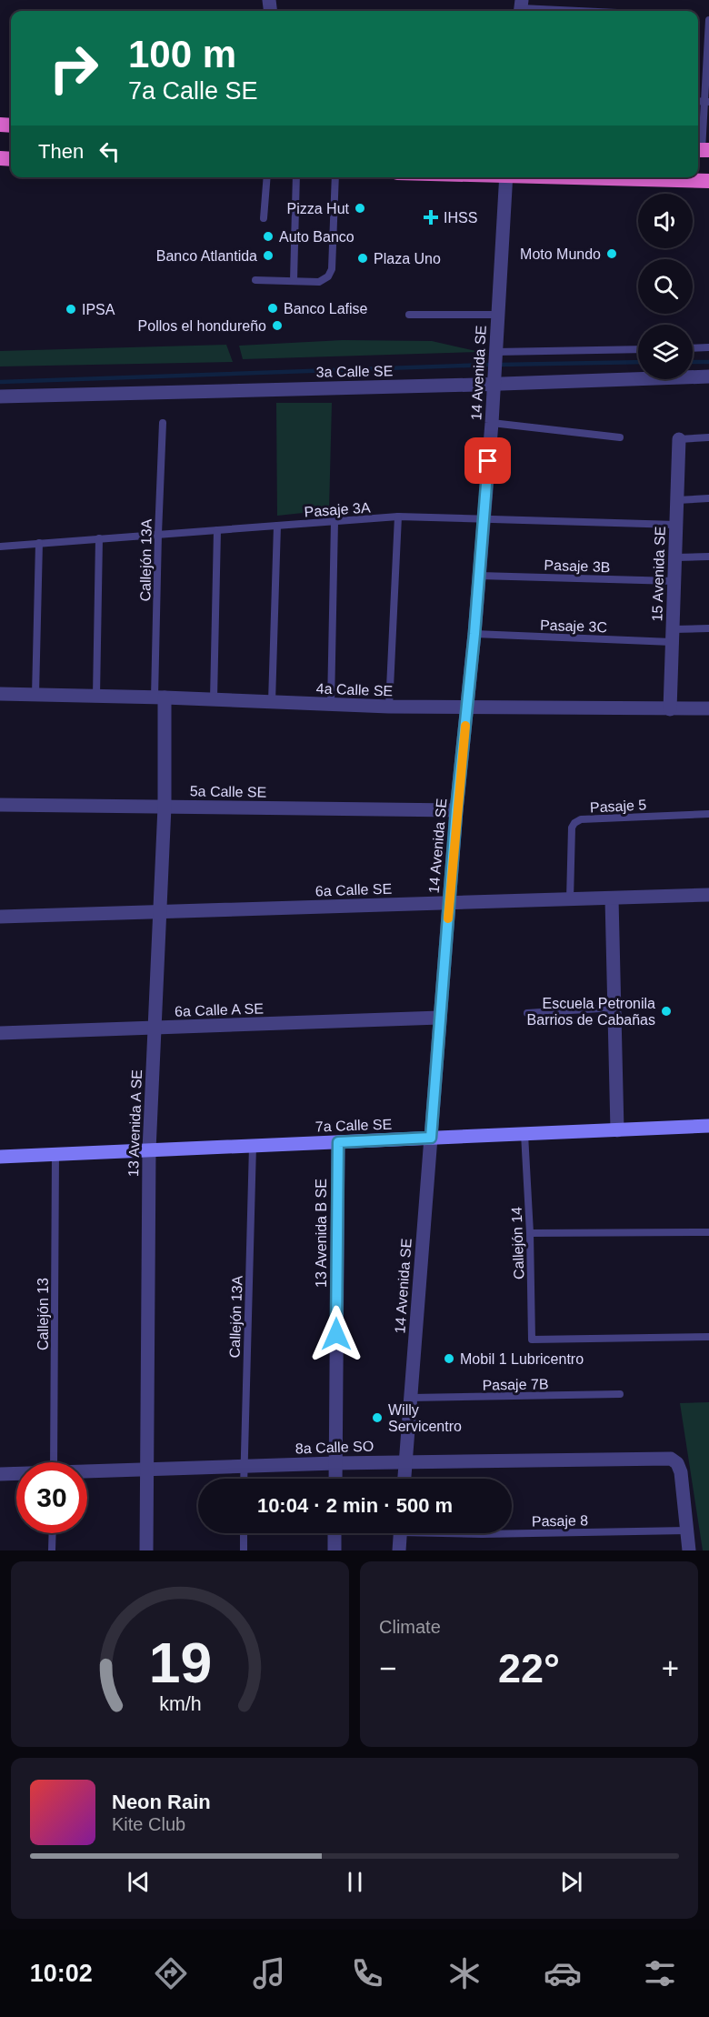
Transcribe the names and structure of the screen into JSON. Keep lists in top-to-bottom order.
{
  "streets": {
    "main road": ["7a Calle SE"],
    "street": [
      "3a Calle SE",
      "14 Avenida SE",
      "15 Avenida SE",
      "4a Calle SE",
      "5a Calle SE",
      "6a Calle SE",
      "6a Calle A SE",
      "13 Avenida A SE",
      "13 Avenida B SE",
      "8a Calle SO"
    ],
    "lane": [
      "Pasaje 3A",
      "Callejón 13A",
      "Pasaje 3B",
      "Pasaje 3C",
      "Pasaje 5",
      "Callejón 14",
      "Callejón 13",
      "Pasaje 7B",
      "Pasaje 8"
    ]
  },
  "crossings": [
    ["3a Calle SE", "14 Avenida SE"],
    ["14 Avenida SE", "Pasaje 3A"],
    ["14 Avenida SE", "Pasaje 3B"],
    ["14 Avenida SE", "Pasaje 3C"],
    ["14 Avenida SE", "4a Calle SE"],
    ["14 Avenida SE", "5a Calle SE"],
    ["14 Avenida SE", "6a Calle SE"],
    ["14 Avenida SE", "6a Calle A SE"],
    ["14 Avenida SE", "7a Calle SE"],
    ["14 Avenida SE", "Pasaje 7B"],
    ["14 Avenida SE", "8a Calle SO"],
    ["Pasaje 3A", "Callejón 13A"],
    ["Pasaje 3A", "15 Avenida SE"],
    ["Callejón 13A", "4a Calle SE"],
    ["Callejón 13A", "13 Avenida A SE"],
    ["Callejón 13A", "7a Calle SE"],
    ["Callejón 13A", "8a Calle SO"],
    ["Pasaje 3B", "15 Avenida SE"],
    ["15 Avenida SE", "Pasaje 3C"],
    ["15 Avenida SE", "4a Calle SE"],
    ["4a Calle SE", "13 Avenida A SE"],
    ["5a Calle SE", "13 Avenida A SE"],
    ["Pasaje 5", "6a Calle SE"],
    ["6a Calle SE", "13 Avenida A SE"],
    ["6a Calle A SE", "13 Avenida A SE"],
    ["13 Avenida A SE", "7a Calle SE"],
    ["13 Avenida A SE", "8a Calle SO"],
    ["7a Calle SE", "13 Avenida B SE"],
    ["7a Calle SE", "Callejón 14"],
    ["7a Calle SE", "Callejón 13"],
    ["13 Avenida B SE", "8a Calle SO"],
    ["8a Calle SO", "Pasaje 8"]
  ],
  "places": {
    "other": [
      "Pizza Hut",
      "Auto Banco",
      "Moto Mundo",
      "Banco Atlantida",
      "Plaza Uno",
      "Banco Lafise",
      "IPSA",
      "Pollos el hondureño",
      "Escuela Petronila Barrios de Cabañas",
      "Mobil 1 Lubricentro",
      "Willy Servicentro"
    ],
    "health": ["IHSS"]
  },
  "page": {
    "turn": ["100 m", "7a Calle SE"],
    "then": "Then",
    "limit": "30",
    "trip": "10:04 · 2 min · 500 m",
    "tile": "Climate",
    "heat": ["−", "22°", "+"],
    "song": ["Neon Rain", "Kite Club"],
    "tabs": "10:02",
    "gauge": ["19", "km/h"]
  }
}
